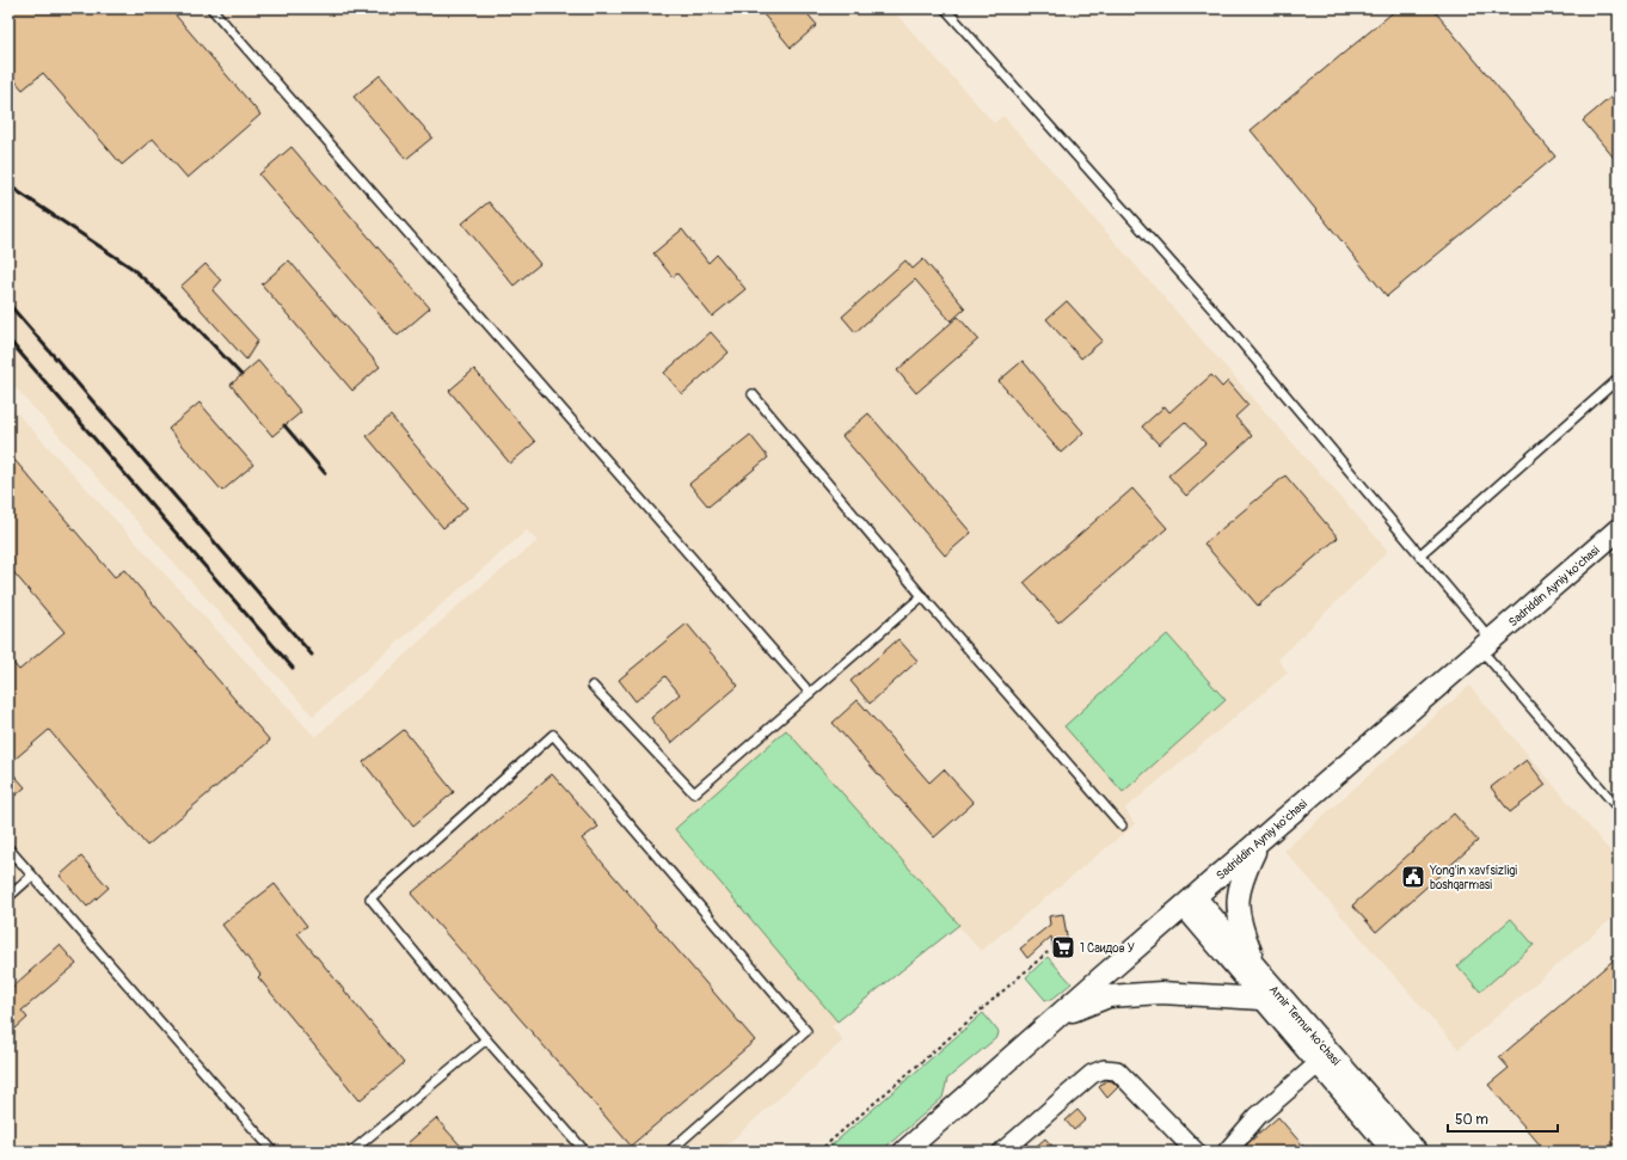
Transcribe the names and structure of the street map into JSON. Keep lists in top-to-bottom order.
{
  "streets": {
    "street": ["Sadriddin Ayniy ko'chasi", "Amir Temur ko'chasi"]
  },
  "crossings": [
    ["Sadriddin Ayniy ko'chasi", "Amir Temur ko'chasi"]
  ],
  "places": {
    "public building": ["Yong'in xavfsizligi boshqarmasi"],
    "supermarket": ["1 Саидов У"]
  },
  "scale_bar": "50 m"
}
